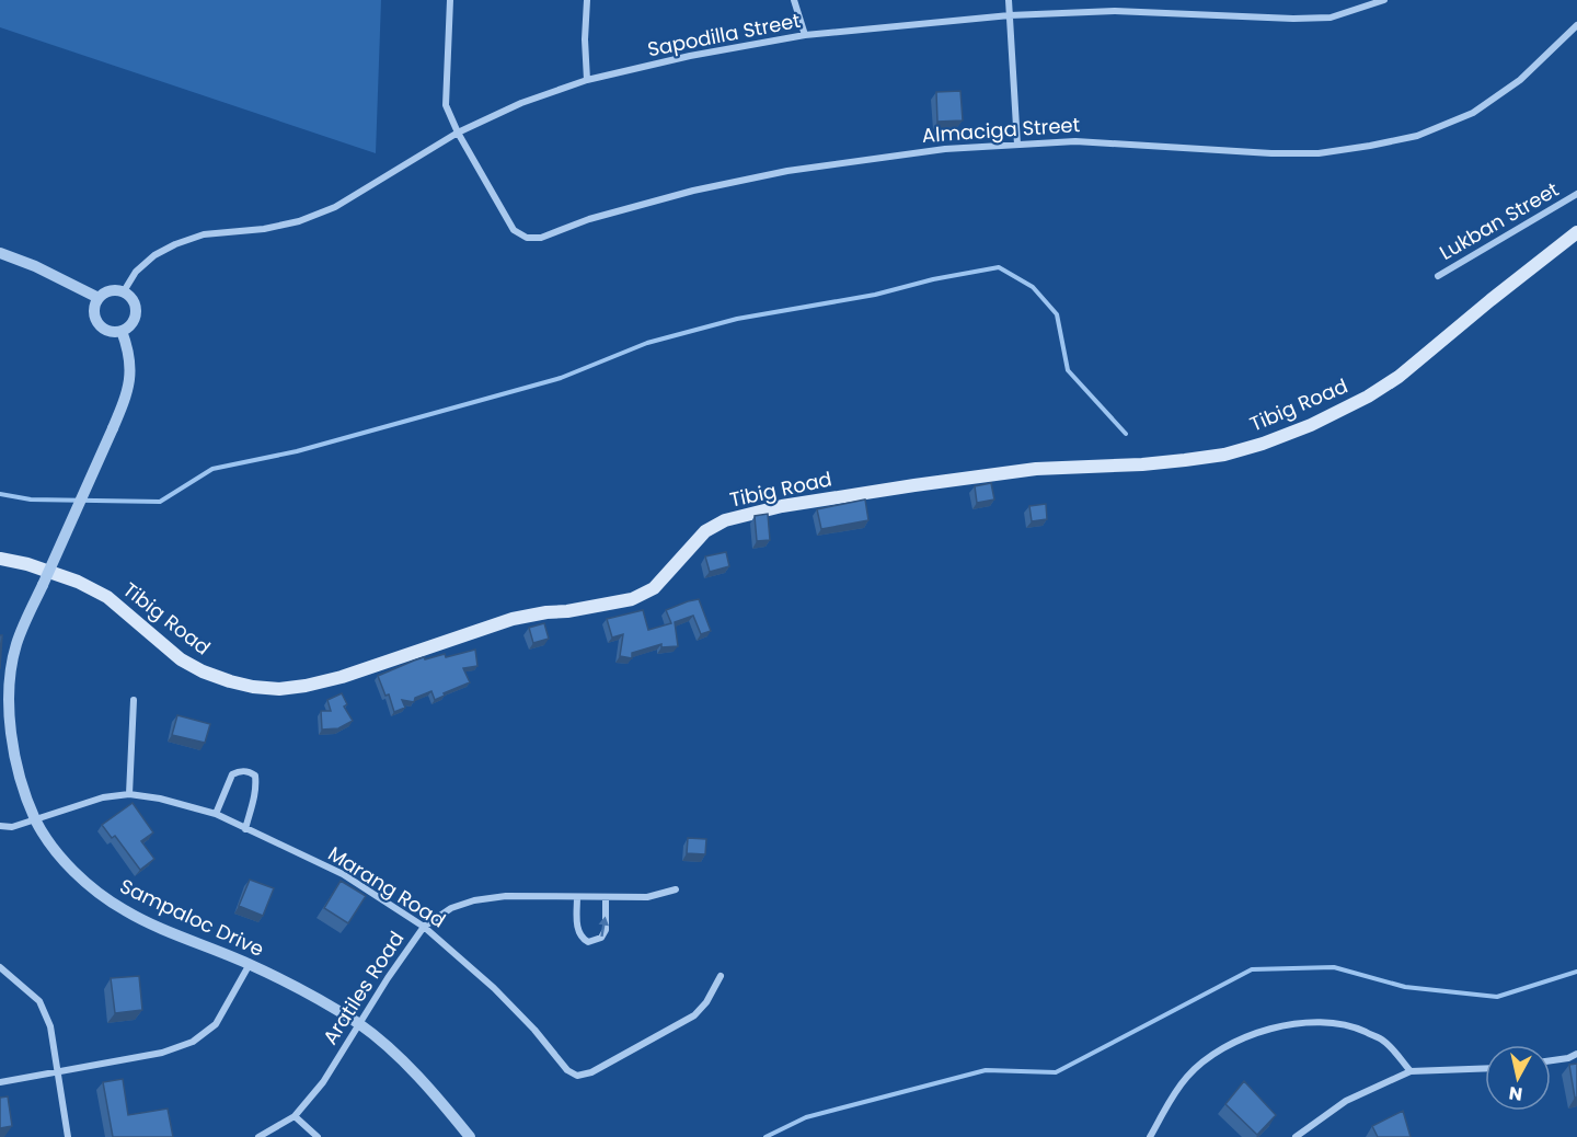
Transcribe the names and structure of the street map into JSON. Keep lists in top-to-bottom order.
{
  "streets": {
    "main road": ["Tibig Road"],
    "street": [
      "Sapodilla Street",
      "Almaciga Street",
      "Lukban Street",
      "Marang Road",
      "Sampaloc Drive",
      "Aratiles Road"
    ]
  },
  "crossings": [
    ["Sapodilla Street", "Almaciga Street"],
    ["Sapodilla Street", "Sampaloc Drive"],
    ["Marang Road", "Sampaloc Drive"],
    ["Marang Road", "Aratiles Road"],
    ["Sampaloc Drive", "Aratiles Road"]
  ],
  "north": "bottom"
}
